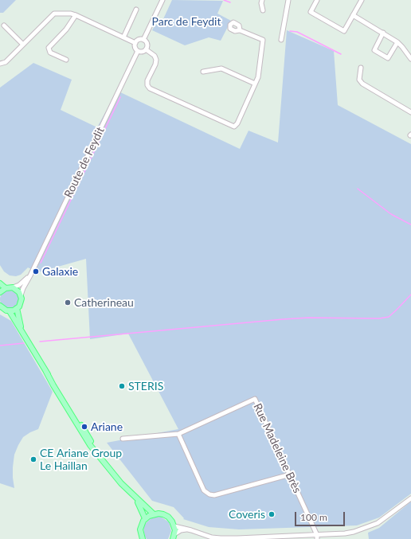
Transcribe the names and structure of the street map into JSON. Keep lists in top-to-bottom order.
{
  "streets": {
    "street": ["Route de Feydit", "Rue Madeleine Brès"]
  },
  "parks": ["Parc de Feydit"],
  "places": [
    "Galaxie",
    "Catherineau",
    "STERIS",
    "Ariane",
    "CE Ariane Group Le Haillan",
    "Coveris"
  ],
  "scale_bar": "100 m"
}
